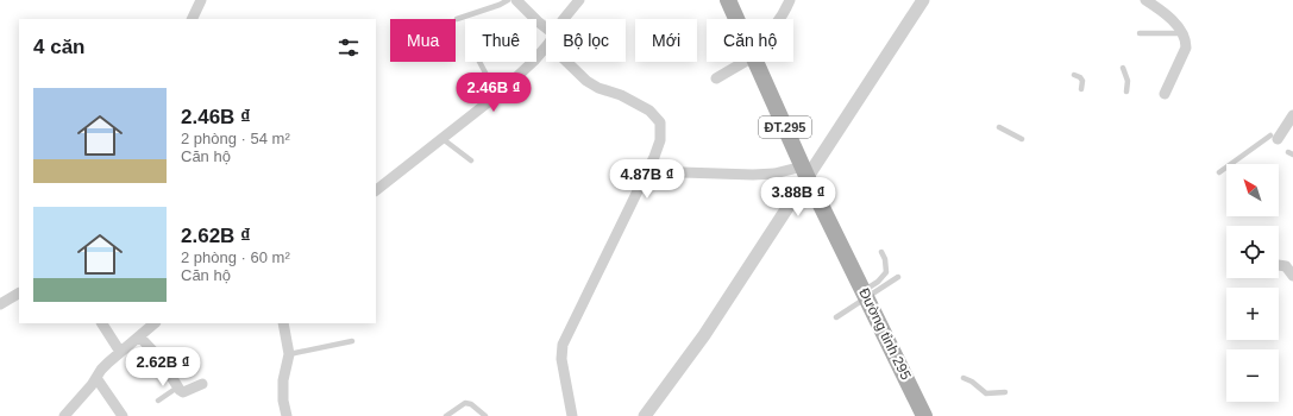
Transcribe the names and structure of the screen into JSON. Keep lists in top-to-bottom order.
{
  "streets": {
    "main road": ["ĐT.295", "Đường tỉnh 295"]
  },
  "crossings": [
    ["ĐT.295", "Đường tỉnh 295"]
  ],
  "north": "top left",
  "page": {
    "chip": [
      "Mua",
      "Thuê",
      "Bộ lọc",
      "Mới",
      "Căn hộ"
    ],
    "heading": "4 căn",
    "price": [
      "2.46B ₫",
      "4.87B ₫",
      "3.88B ₫",
      "2.62B ₫"
    ],
    "list": [
      {
        "name": "2.46B ₫",
        "note": "2 phòng · 54 m² · Căn hộ"
      },
      {
        "name": "2.62B ₫",
        "note": "2 phòng · 60 m² · Căn hộ"
      }
    ],
    "map_buttons": ["+", "−"]
  }
}
